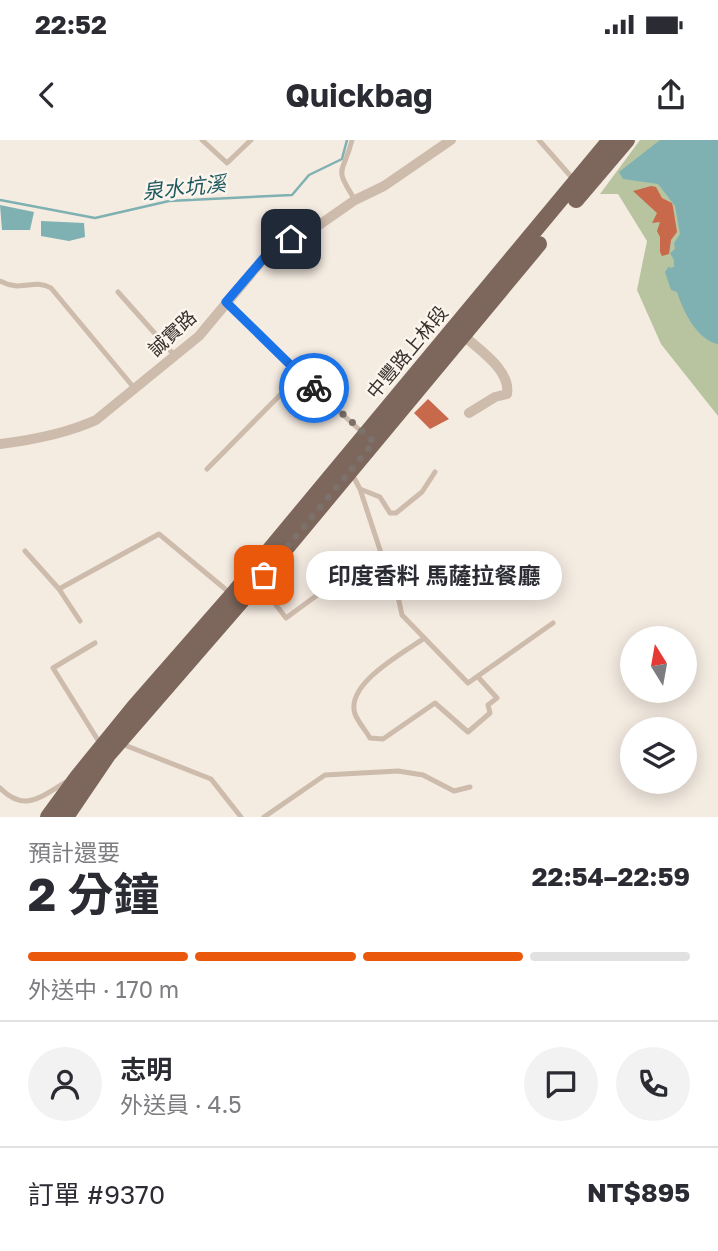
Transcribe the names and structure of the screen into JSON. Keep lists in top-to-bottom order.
{
  "streets": {
    "main road": ["中豐路上林段"],
    "street": ["誠實路"]
  },
  "water": ["泉水坑溪"],
  "places": ["印度香料 馬薩拉餐廳"],
  "north": "top",
  "page": {
    "status": "22:52",
    "header": "Quickbag",
    "bubble": "印度香料 馬薩拉餐廳",
    "heading": ["2 分鐘", "預計還要", "22:54–22:59"],
    "panel": [
      "志明",
      "外送員 · 4.5",
      "訂單 #9370",
      "NT$895"
    ],
    "bar": "外送中 · 170 m"
  }
}
